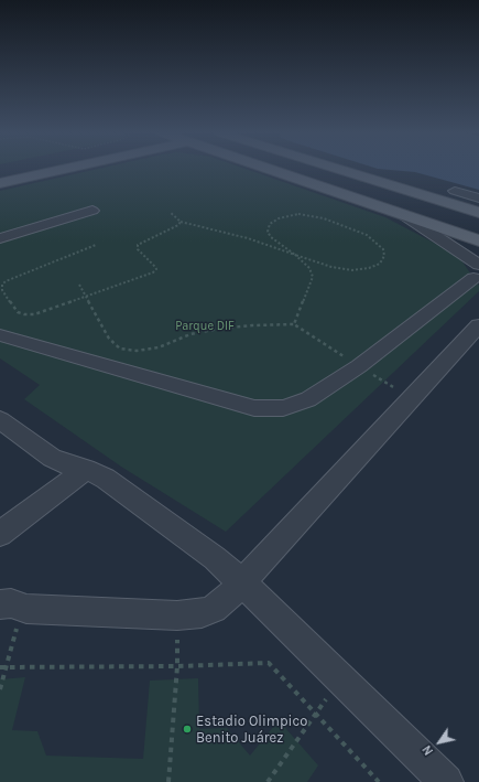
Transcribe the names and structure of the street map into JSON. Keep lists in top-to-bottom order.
{
  "parks": ["Parque DIF"],
  "places": ["Estadio Olimpico Benito Juárez"],
  "north": "bottom left"
}
